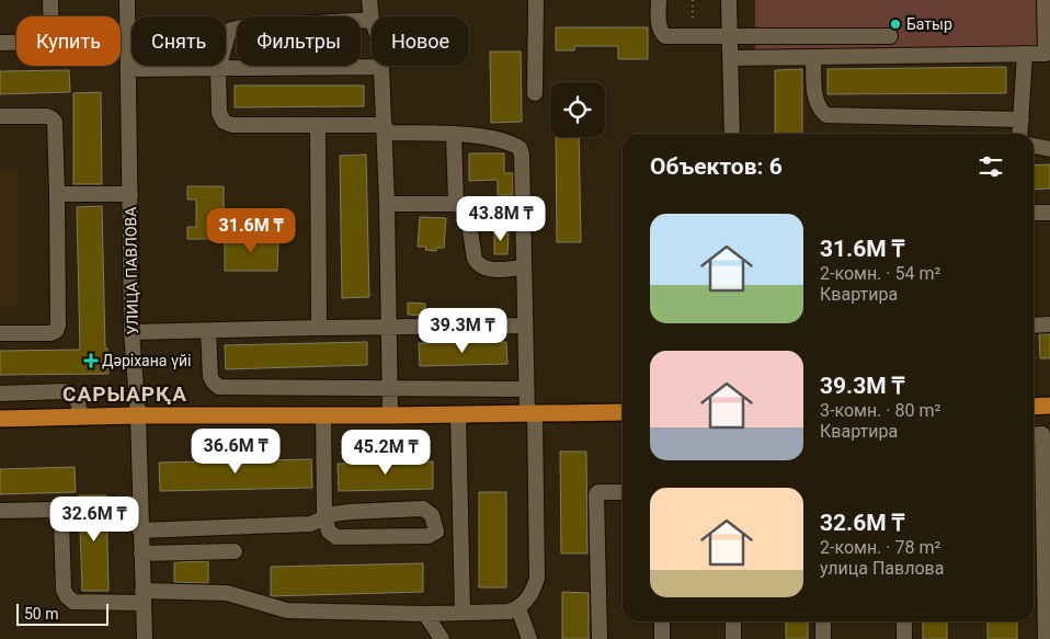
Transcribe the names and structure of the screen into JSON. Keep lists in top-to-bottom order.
{
  "streets": {
    "street": ["УЛИЦА ПАВЛОВА"]
  },
  "districts": ["САРЫАРҚА"],
  "places": {
    "other": ["Батыр"],
    "health": ["Дәріхана үйі"]
  },
  "scale_bar": "50 m",
  "page": {
    "chip": [
      "Купить",
      "Снять",
      "Фильтры",
      "Новое"
    ],
    "heading": "Объектов: 6",
    "price": [
      "43.8M ₸",
      "31.6M ₸",
      "39.3M ₸",
      "36.6M ₸",
      "45.2M ₸",
      "32.6M ₸"
    ],
    "list": [
      {
        "name": "31.6M ₸",
        "note": "2-комн. · 54 m² · Квартира"
      },
      {
        "name": "39.3M ₸",
        "note": "3-комн. · 80 m² · Квартира"
      },
      {
        "name": "32.6M ₸",
        "note": "2-комн. · 78 m² · улица Павлова"
      }
    ],
    "scale": "50 m"
  }
}
